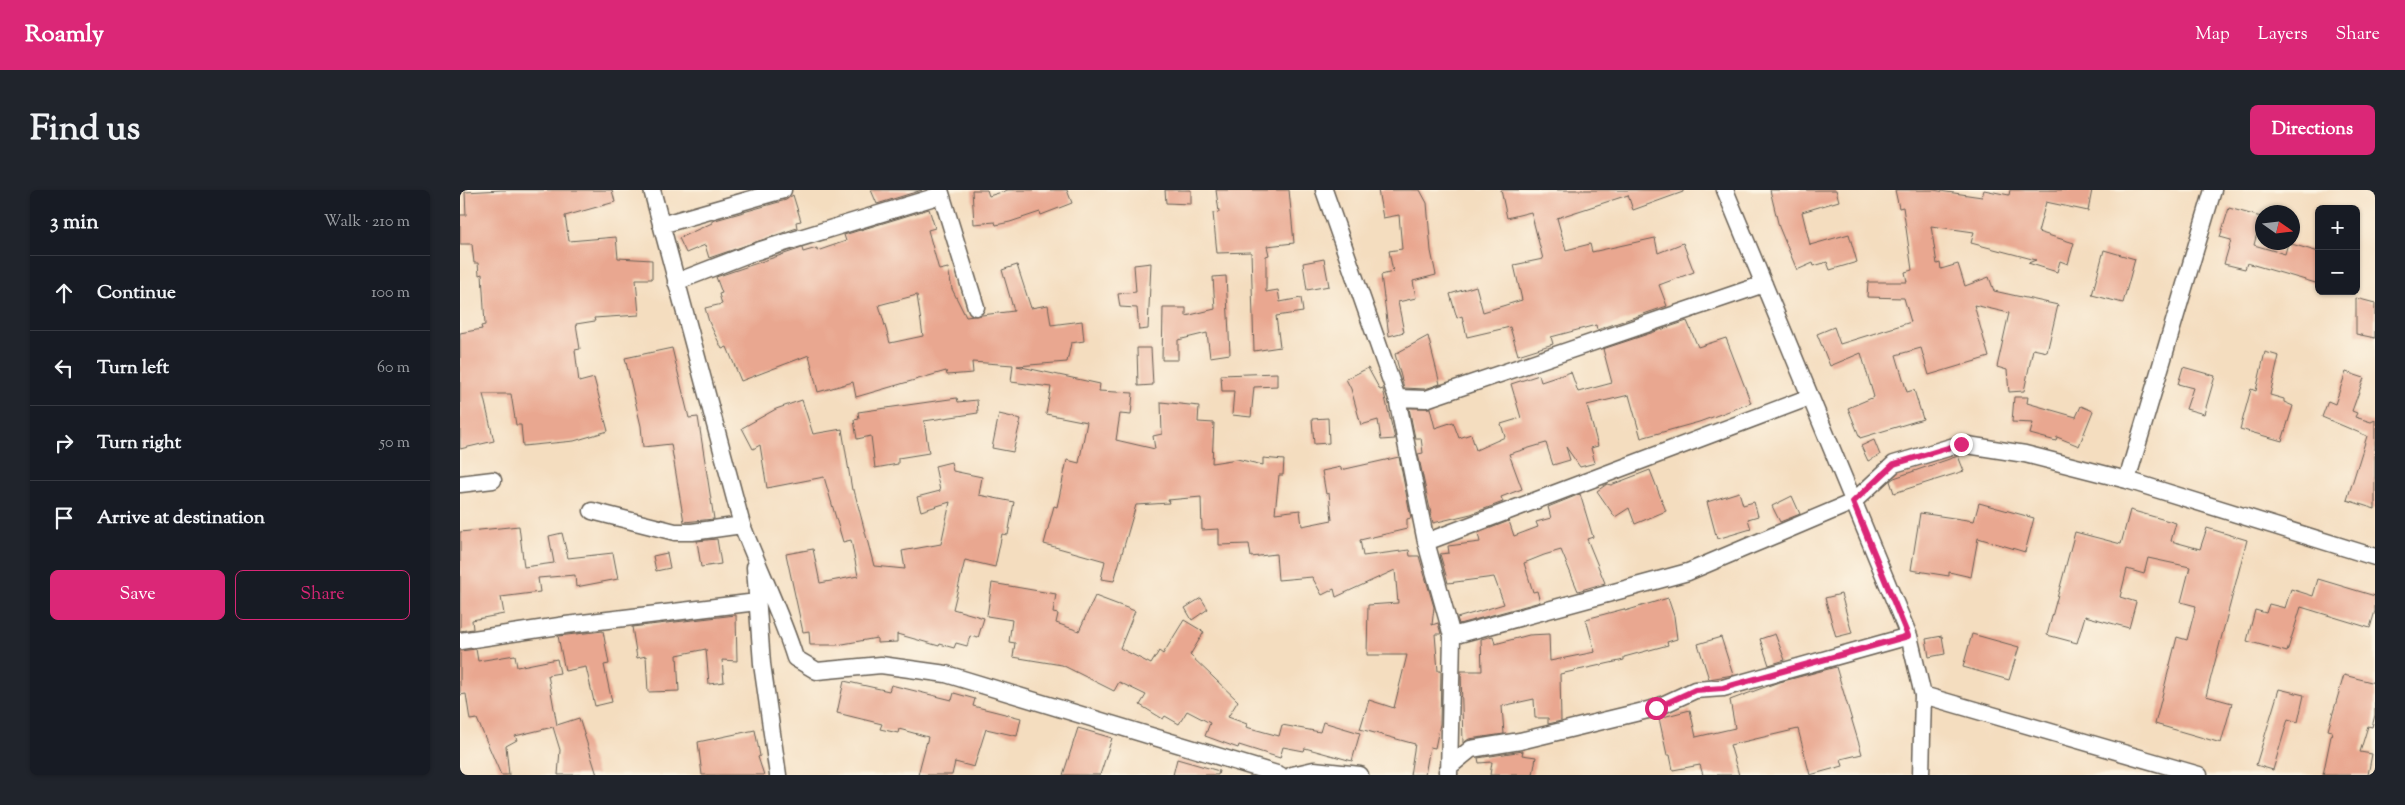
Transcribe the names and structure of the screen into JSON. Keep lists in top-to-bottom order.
{
  "north": "right",
  "page": {
    "header": "Roamly",
    "nav": ["Map", "Layers", "Share"],
    "title": "Find us",
    "buttons": [
      "Directions",
      ["Save", "Share"]
    ],
    "heading": ["3 min", "Walk · 210 m"],
    "map_buttons": ["+", "−"],
    "list": [
      ["Continue", "100 m"],
      ["Turn left", "60 m"],
      ["Turn right", "50 m"],
      "Arrive at destination"
    ]
  }
}
